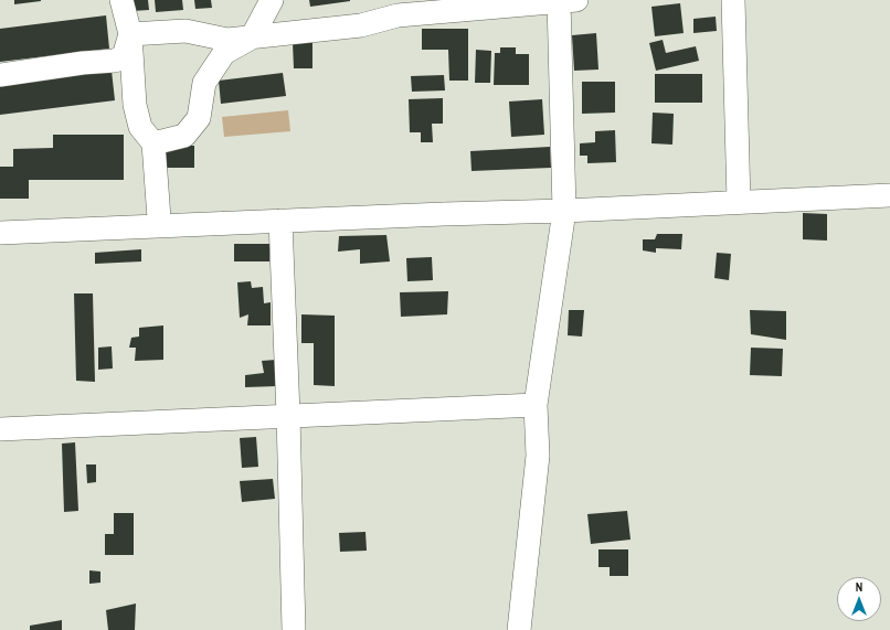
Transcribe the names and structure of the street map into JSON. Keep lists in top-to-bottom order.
{
  "north": "top"
}
